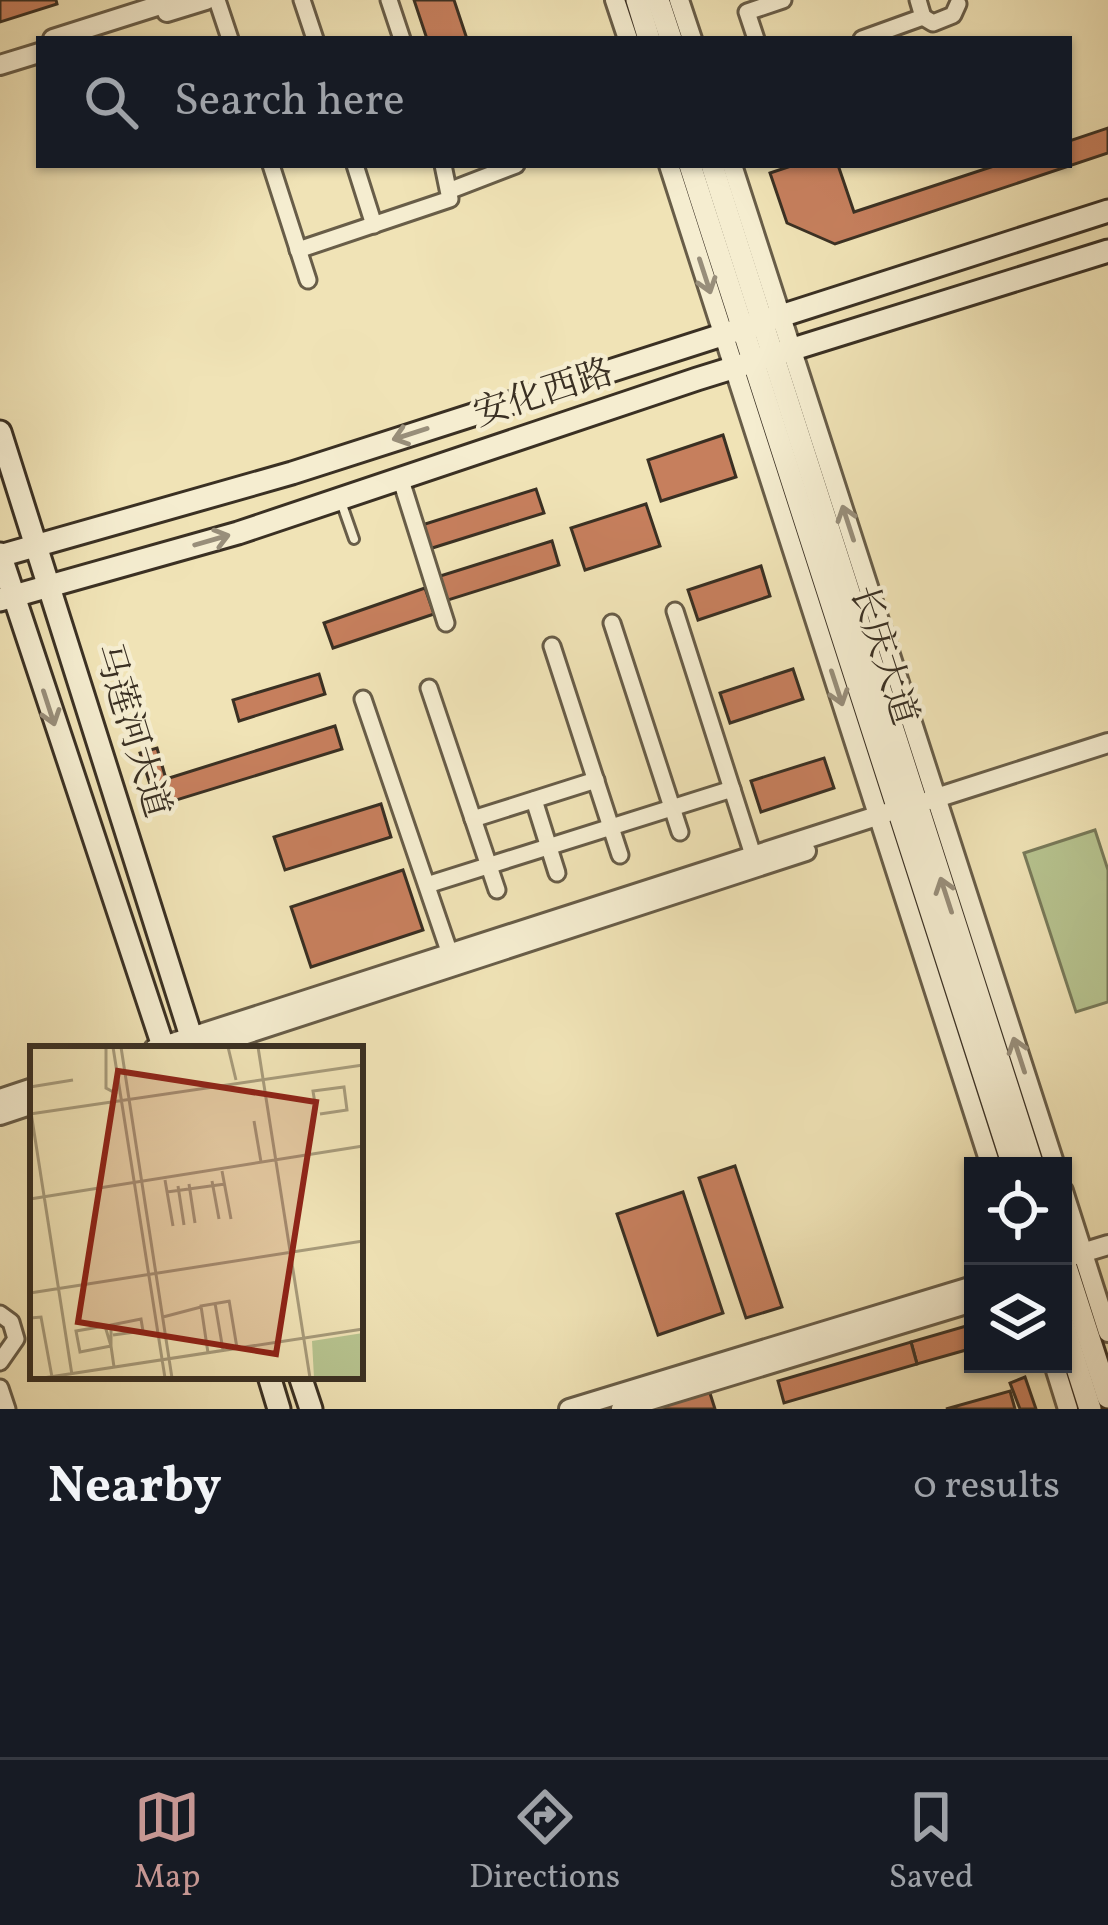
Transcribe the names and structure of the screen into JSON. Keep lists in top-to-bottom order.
{
  "streets": {
    "main road": ["安化西路", "长庆大道", "马莲河大道"]
  },
  "crossings": [
    ["安化西路", "长庆大道"],
    ["安化西路", "马莲河大道"]
  ],
  "page": {
    "search": "Search here",
    "heading": ["Nearby", "0 results"],
    "nav": ["Map", "Directions", "Saved"]
  }
}
